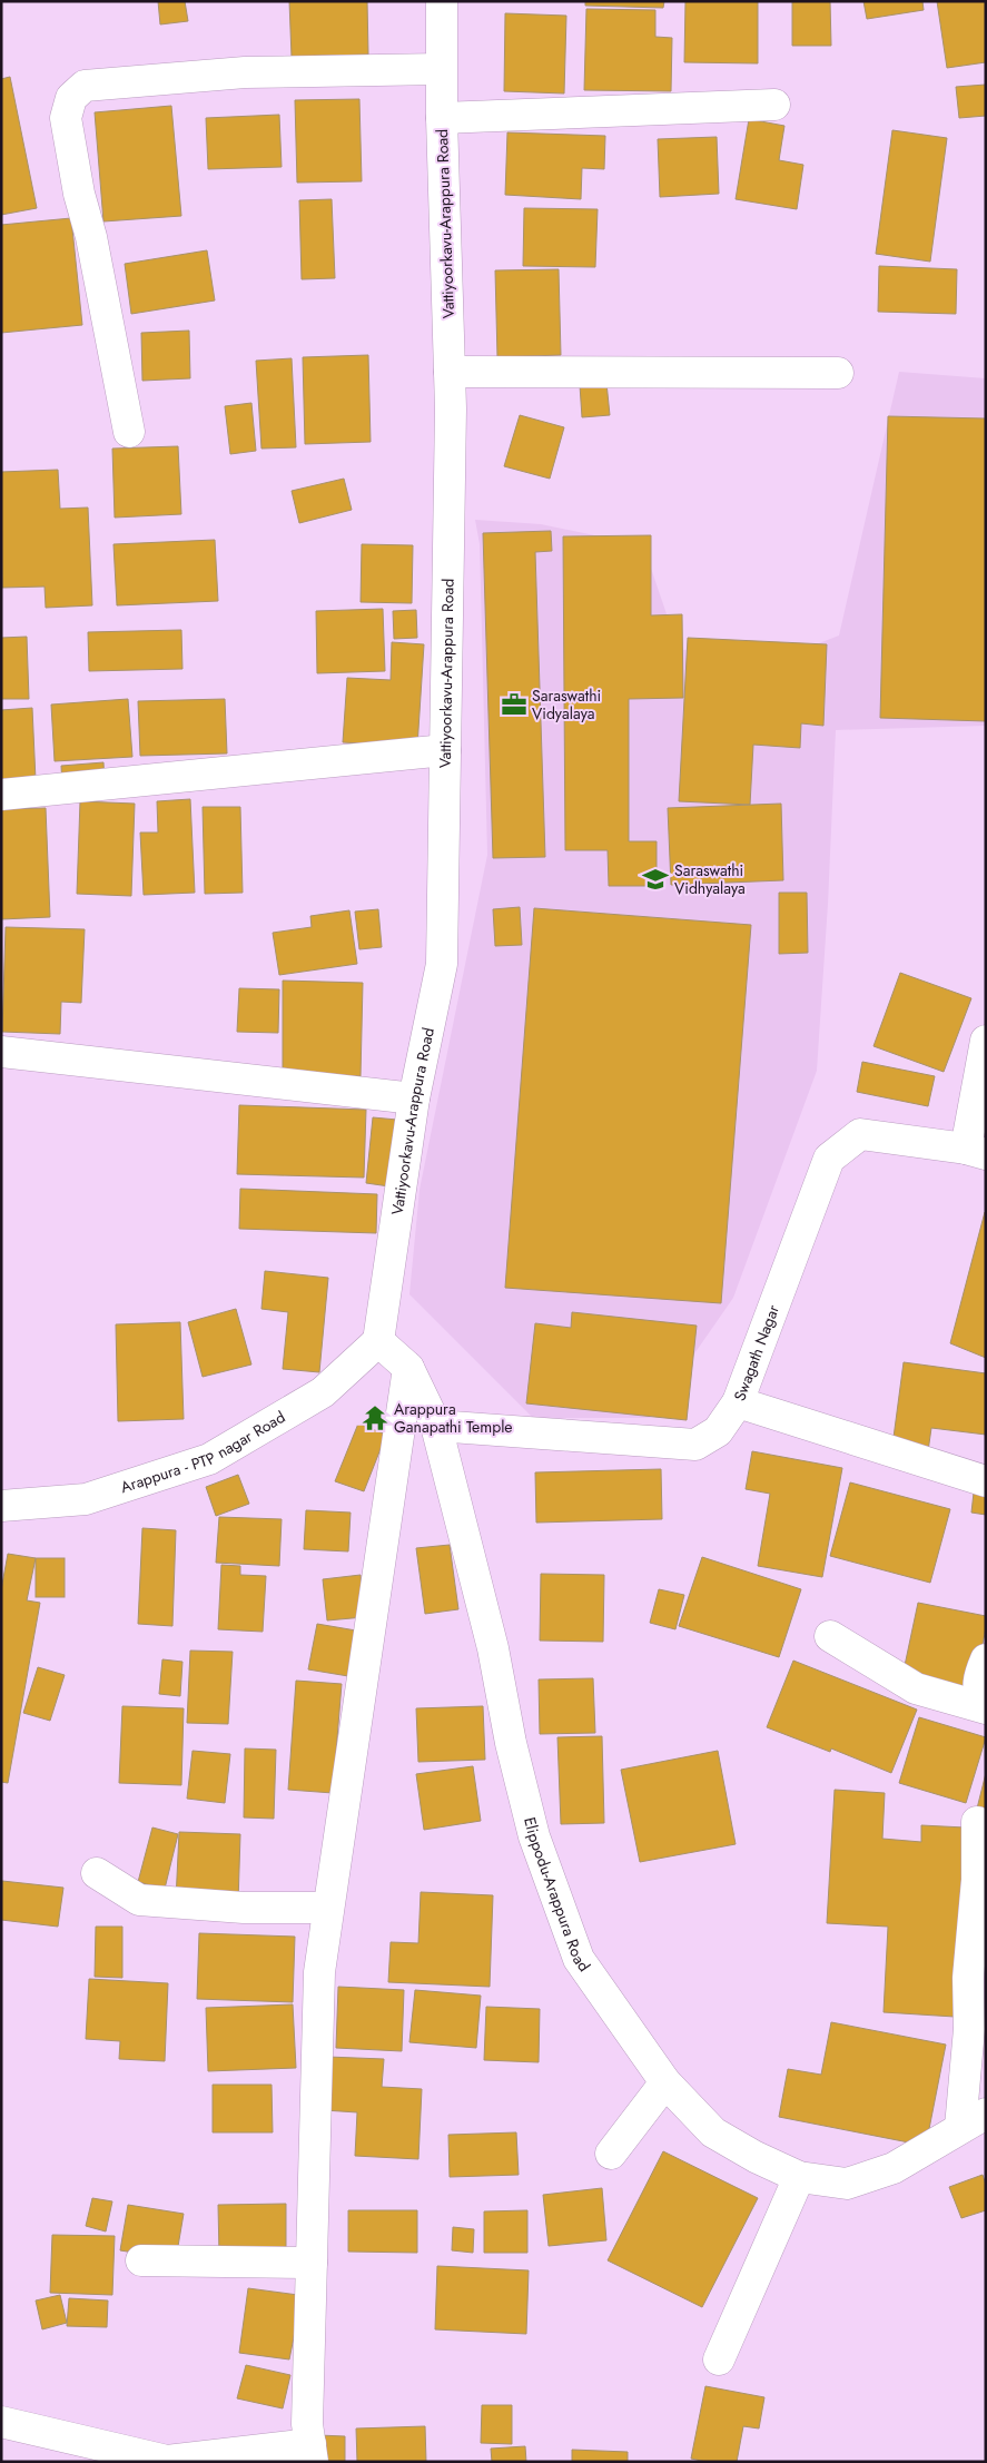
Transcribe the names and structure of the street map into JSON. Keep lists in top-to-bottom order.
{
  "streets": {
    "street": [
      "Vattiyoorkavu-Arappura Road",
      "Swagath Nagar",
      "Arappura - PTP nagar Road",
      "Elippodu-Arappura Road"
    ]
  },
  "crossings": [
    ["Vattiyoorkavu-Arappura Road", "Arappura - PTP nagar Road"],
    ["Vattiyoorkavu-Arappura Road", "Elippodu-Arappura Road"],
    ["Swagath Nagar", "Elippodu-Arappura Road"],
    ["Arappura - PTP nagar Road", "Elippodu-Arappura Road"]
  ],
  "places": {
    "office": ["Saraswathi Vidyalaya"],
    "school or university": ["Saraswathi Vidhyalaya"],
    "temple": ["Arappura Ganapathi Temple"]
  }
}
